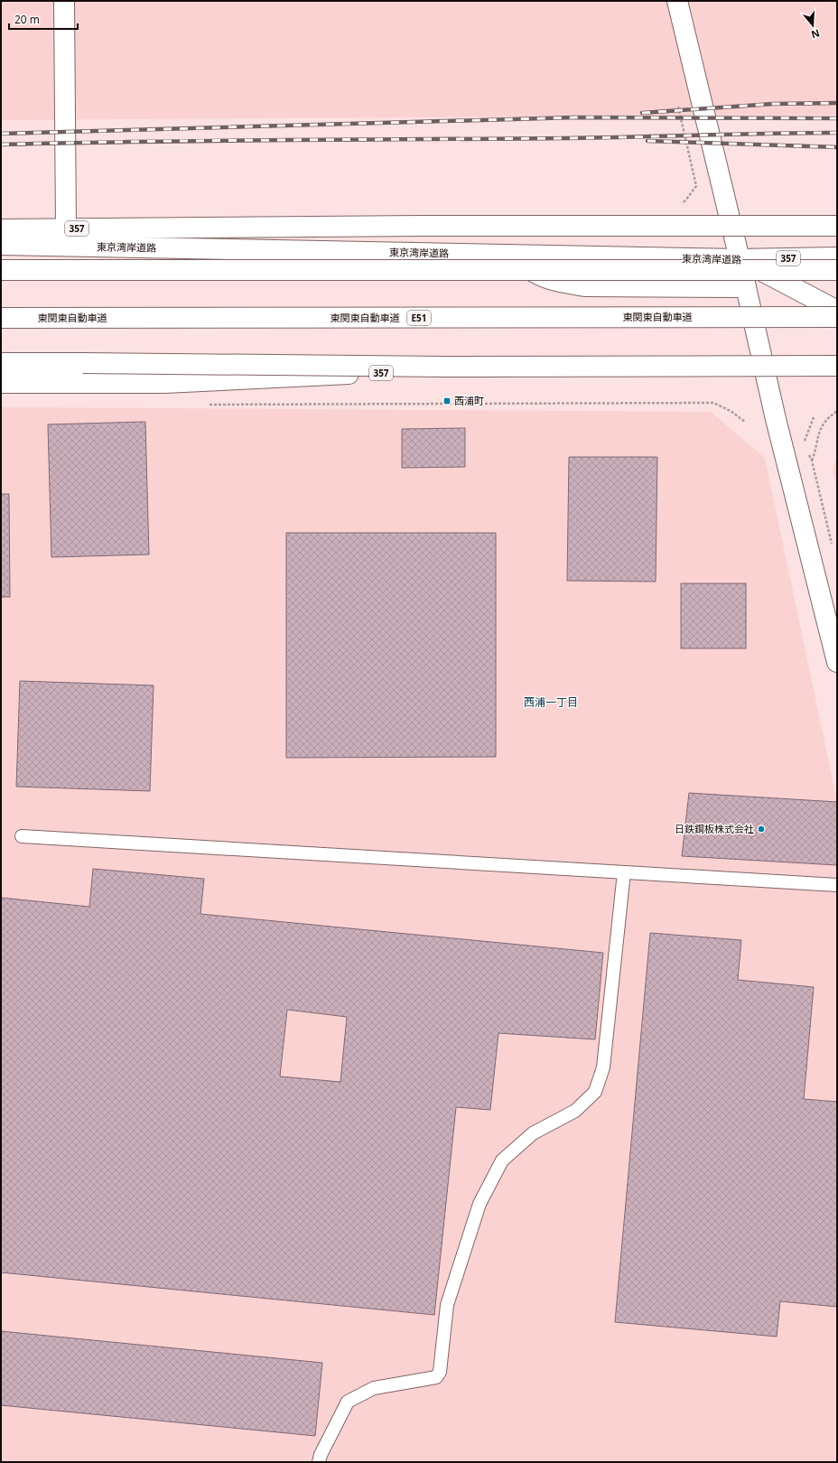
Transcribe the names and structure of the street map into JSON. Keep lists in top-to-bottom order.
{
  "streets": {
    "main road": [
      "357",
      "東京湾岸道路",
      "東関東自動車道",
      "E51"
    ]
  },
  "districts": ["西浦一丁目"],
  "places": {
    "transit": ["西浦町"],
    "other": ["日鉄鋼板株式会社"]
  },
  "scale_bar": "20 m",
  "north": "bottom"
}
